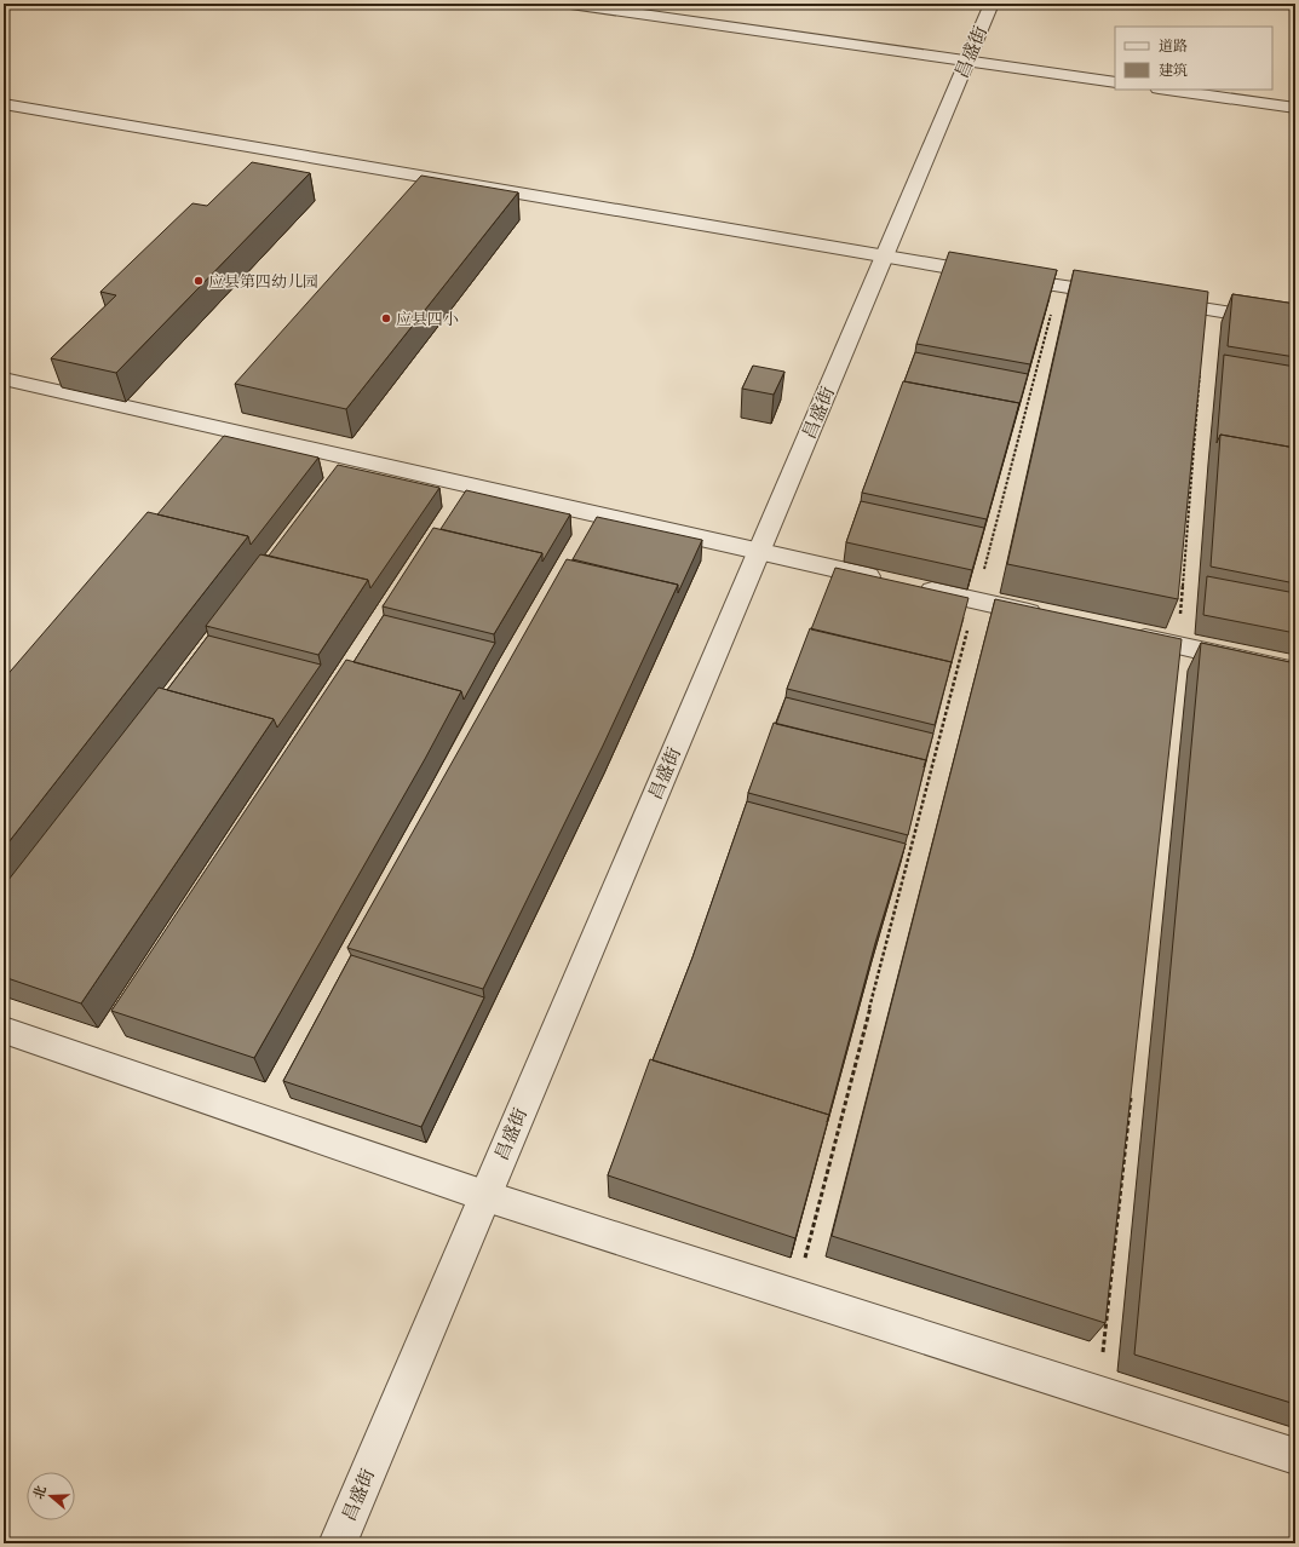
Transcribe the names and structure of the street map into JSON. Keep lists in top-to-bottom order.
{
  "streets": {
    "street": ["昌盛街"]
  },
  "places": ["应县第四幼儿园", "应县四小"],
  "legend": ["道路", "建筑"],
  "north": "left"
}
